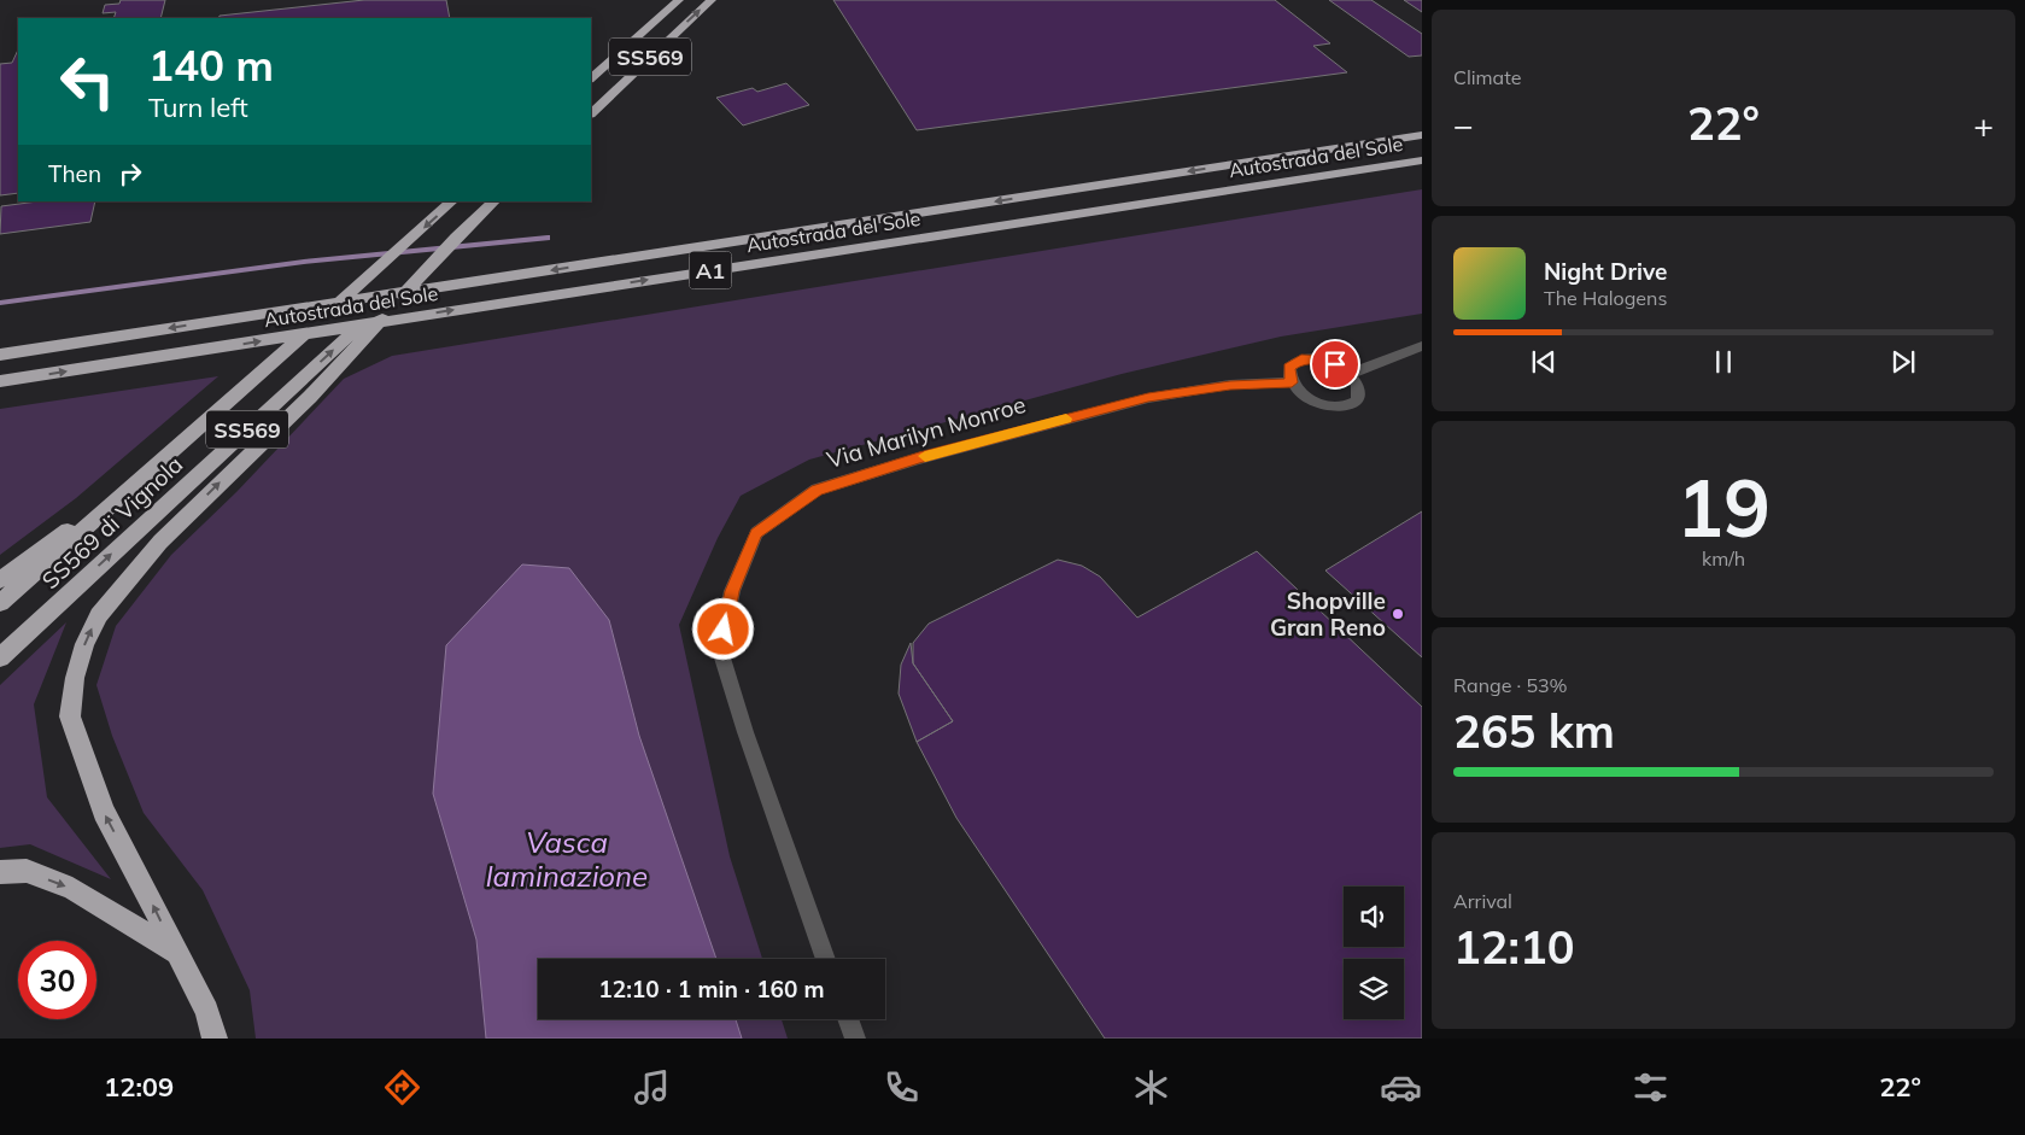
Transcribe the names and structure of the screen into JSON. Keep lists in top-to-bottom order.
{
  "streets": {
    "highway": [
      "SS569",
      "Autostrada del Sole",
      "A1",
      "SS569 di Vignola"
    ],
    "street": ["Via Marilyn Monroe"]
  },
  "water": ["Vasca laminazione"],
  "places": ["Shopville Gran Reno"],
  "page": {
    "tile": [
      "Climate",
      ["19", "km/h"],
      ["Range · 53%", "265 km"],
      ["Arrival", "12:10"]
    ],
    "turn": ["140 m", "Turn left"],
    "heat": ["−", "22°", "+"],
    "then": "Then",
    "song": ["Night Drive", "The Halogens"],
    "limit": "30",
    "trip": "12:10 · 1 min · 160 m",
    "tabs": ["12:09", "22°"]
  }
}
